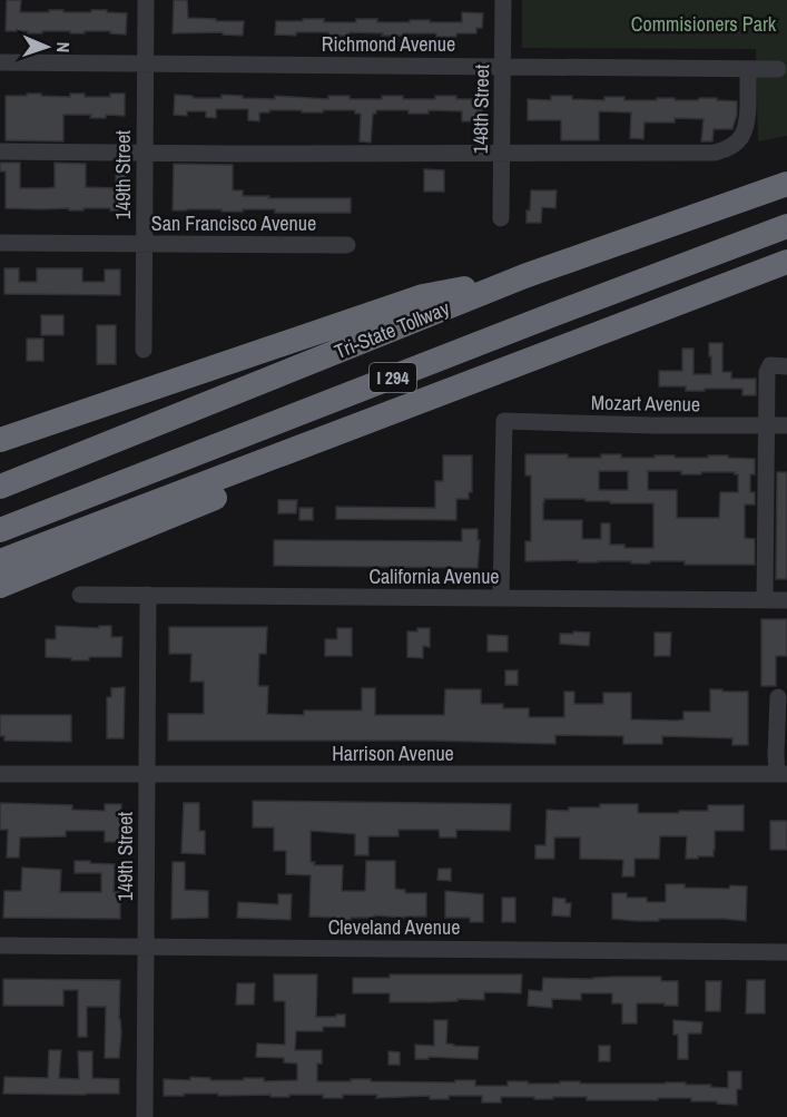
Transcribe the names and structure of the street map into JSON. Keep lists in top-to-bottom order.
{
  "streets": {
    "highway": ["Tri-State Tollway", "I 294"],
    "street": [
      "Richmond Avenue",
      "148th Street",
      "149th Street",
      "San Francisco Avenue",
      "Mozart Avenue",
      "California Avenue",
      "Harrison Avenue",
      "Cleveland Avenue"
    ]
  },
  "crossings": [
    ["Richmond Avenue", "148th Street"],
    ["Richmond Avenue", "149th Street"],
    ["149th Street", "San Francisco Avenue"],
    ["149th Street", "California Avenue"],
    ["149th Street", "Harrison Avenue"],
    ["149th Street", "Cleveland Avenue"],
    ["Mozart Avenue", "California Avenue"]
  ],
  "parks": ["Commisioners Park"],
  "north": "right"
}
